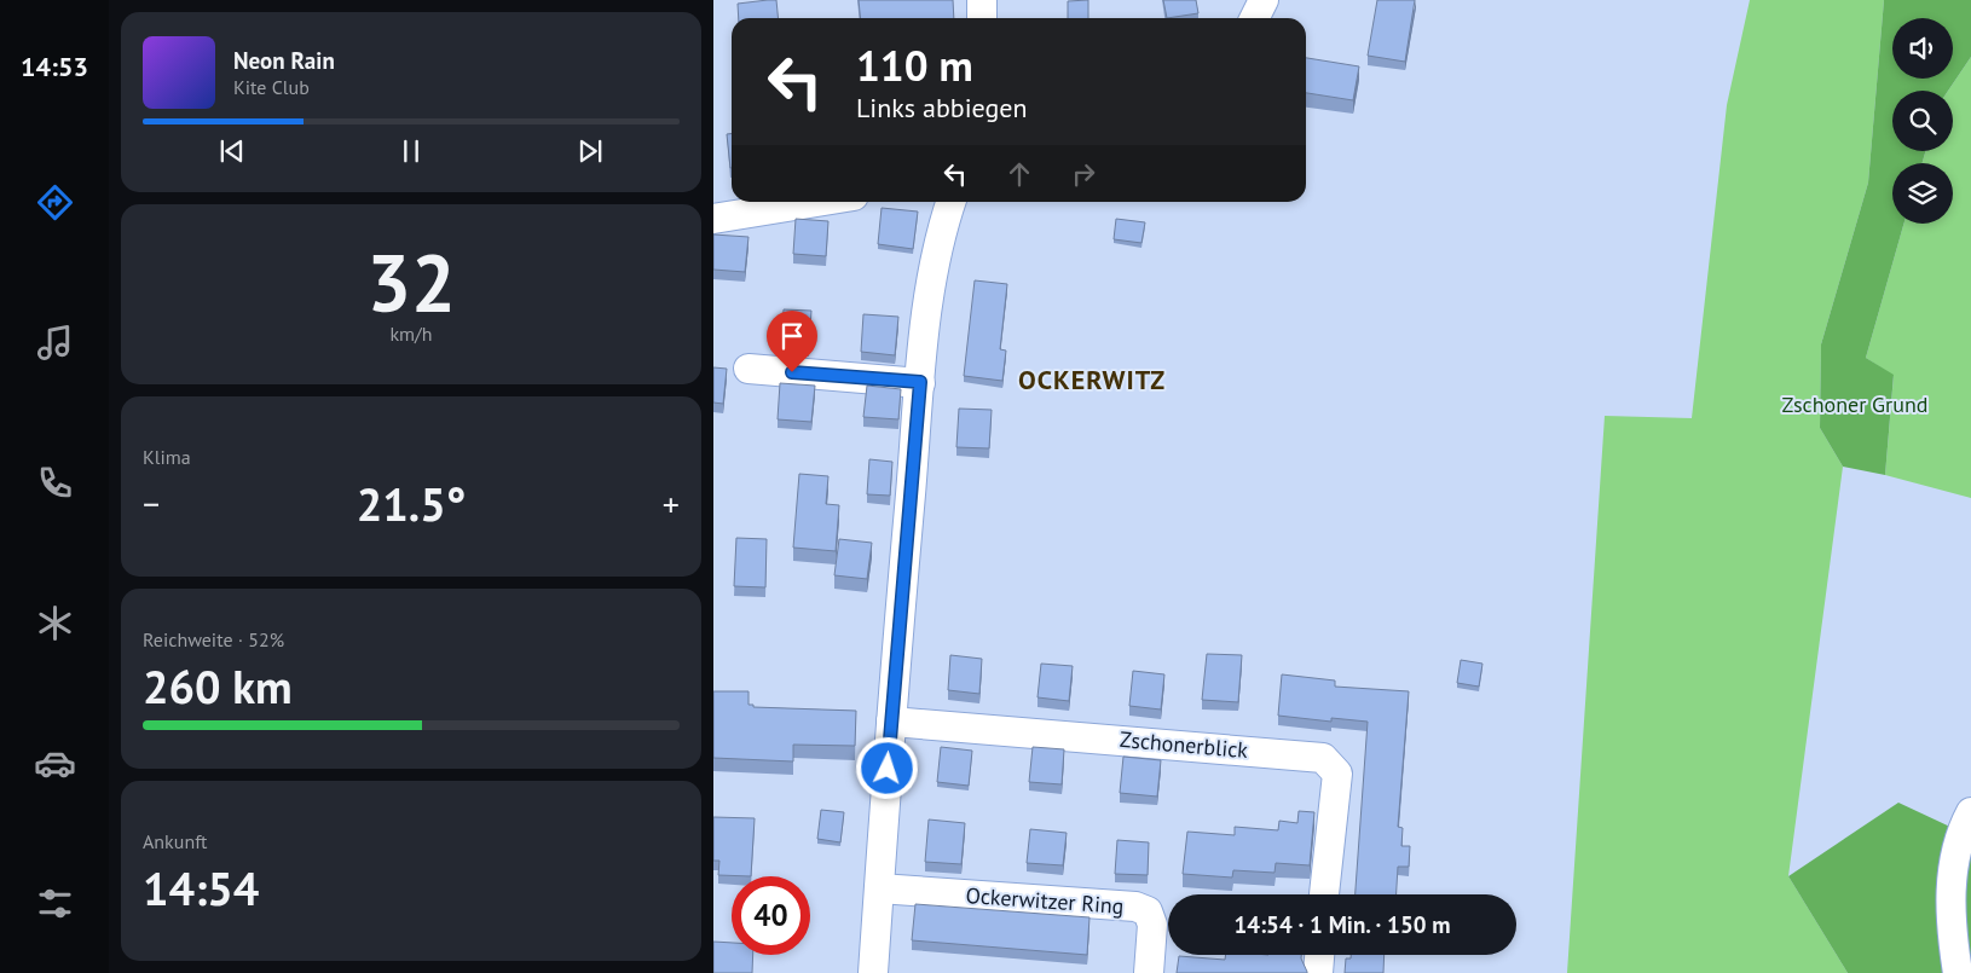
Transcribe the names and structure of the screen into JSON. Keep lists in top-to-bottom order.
{
  "streets": {
    "street": ["Zschonerblick", "Ockerwitzer Ring"]
  },
  "districts": ["OCKERWITZ"],
  "parks": ["Zschoner Grund"],
  "page": {
    "tabs": "14:53",
    "turn": ["110 m", "Links abbiegen"],
    "song": ["Neon Rain", "Kite Club"],
    "tile": [
      ["32", "km/h"],
      "Klima",
      ["Reichweite · 52%", "260 km"],
      ["Ankunft", "14:54"]
    ],
    "heat": ["−", "21.5°", "+"],
    "limit": "40",
    "trip": "14:54 · 1 Min. · 150 m"
  }
}
